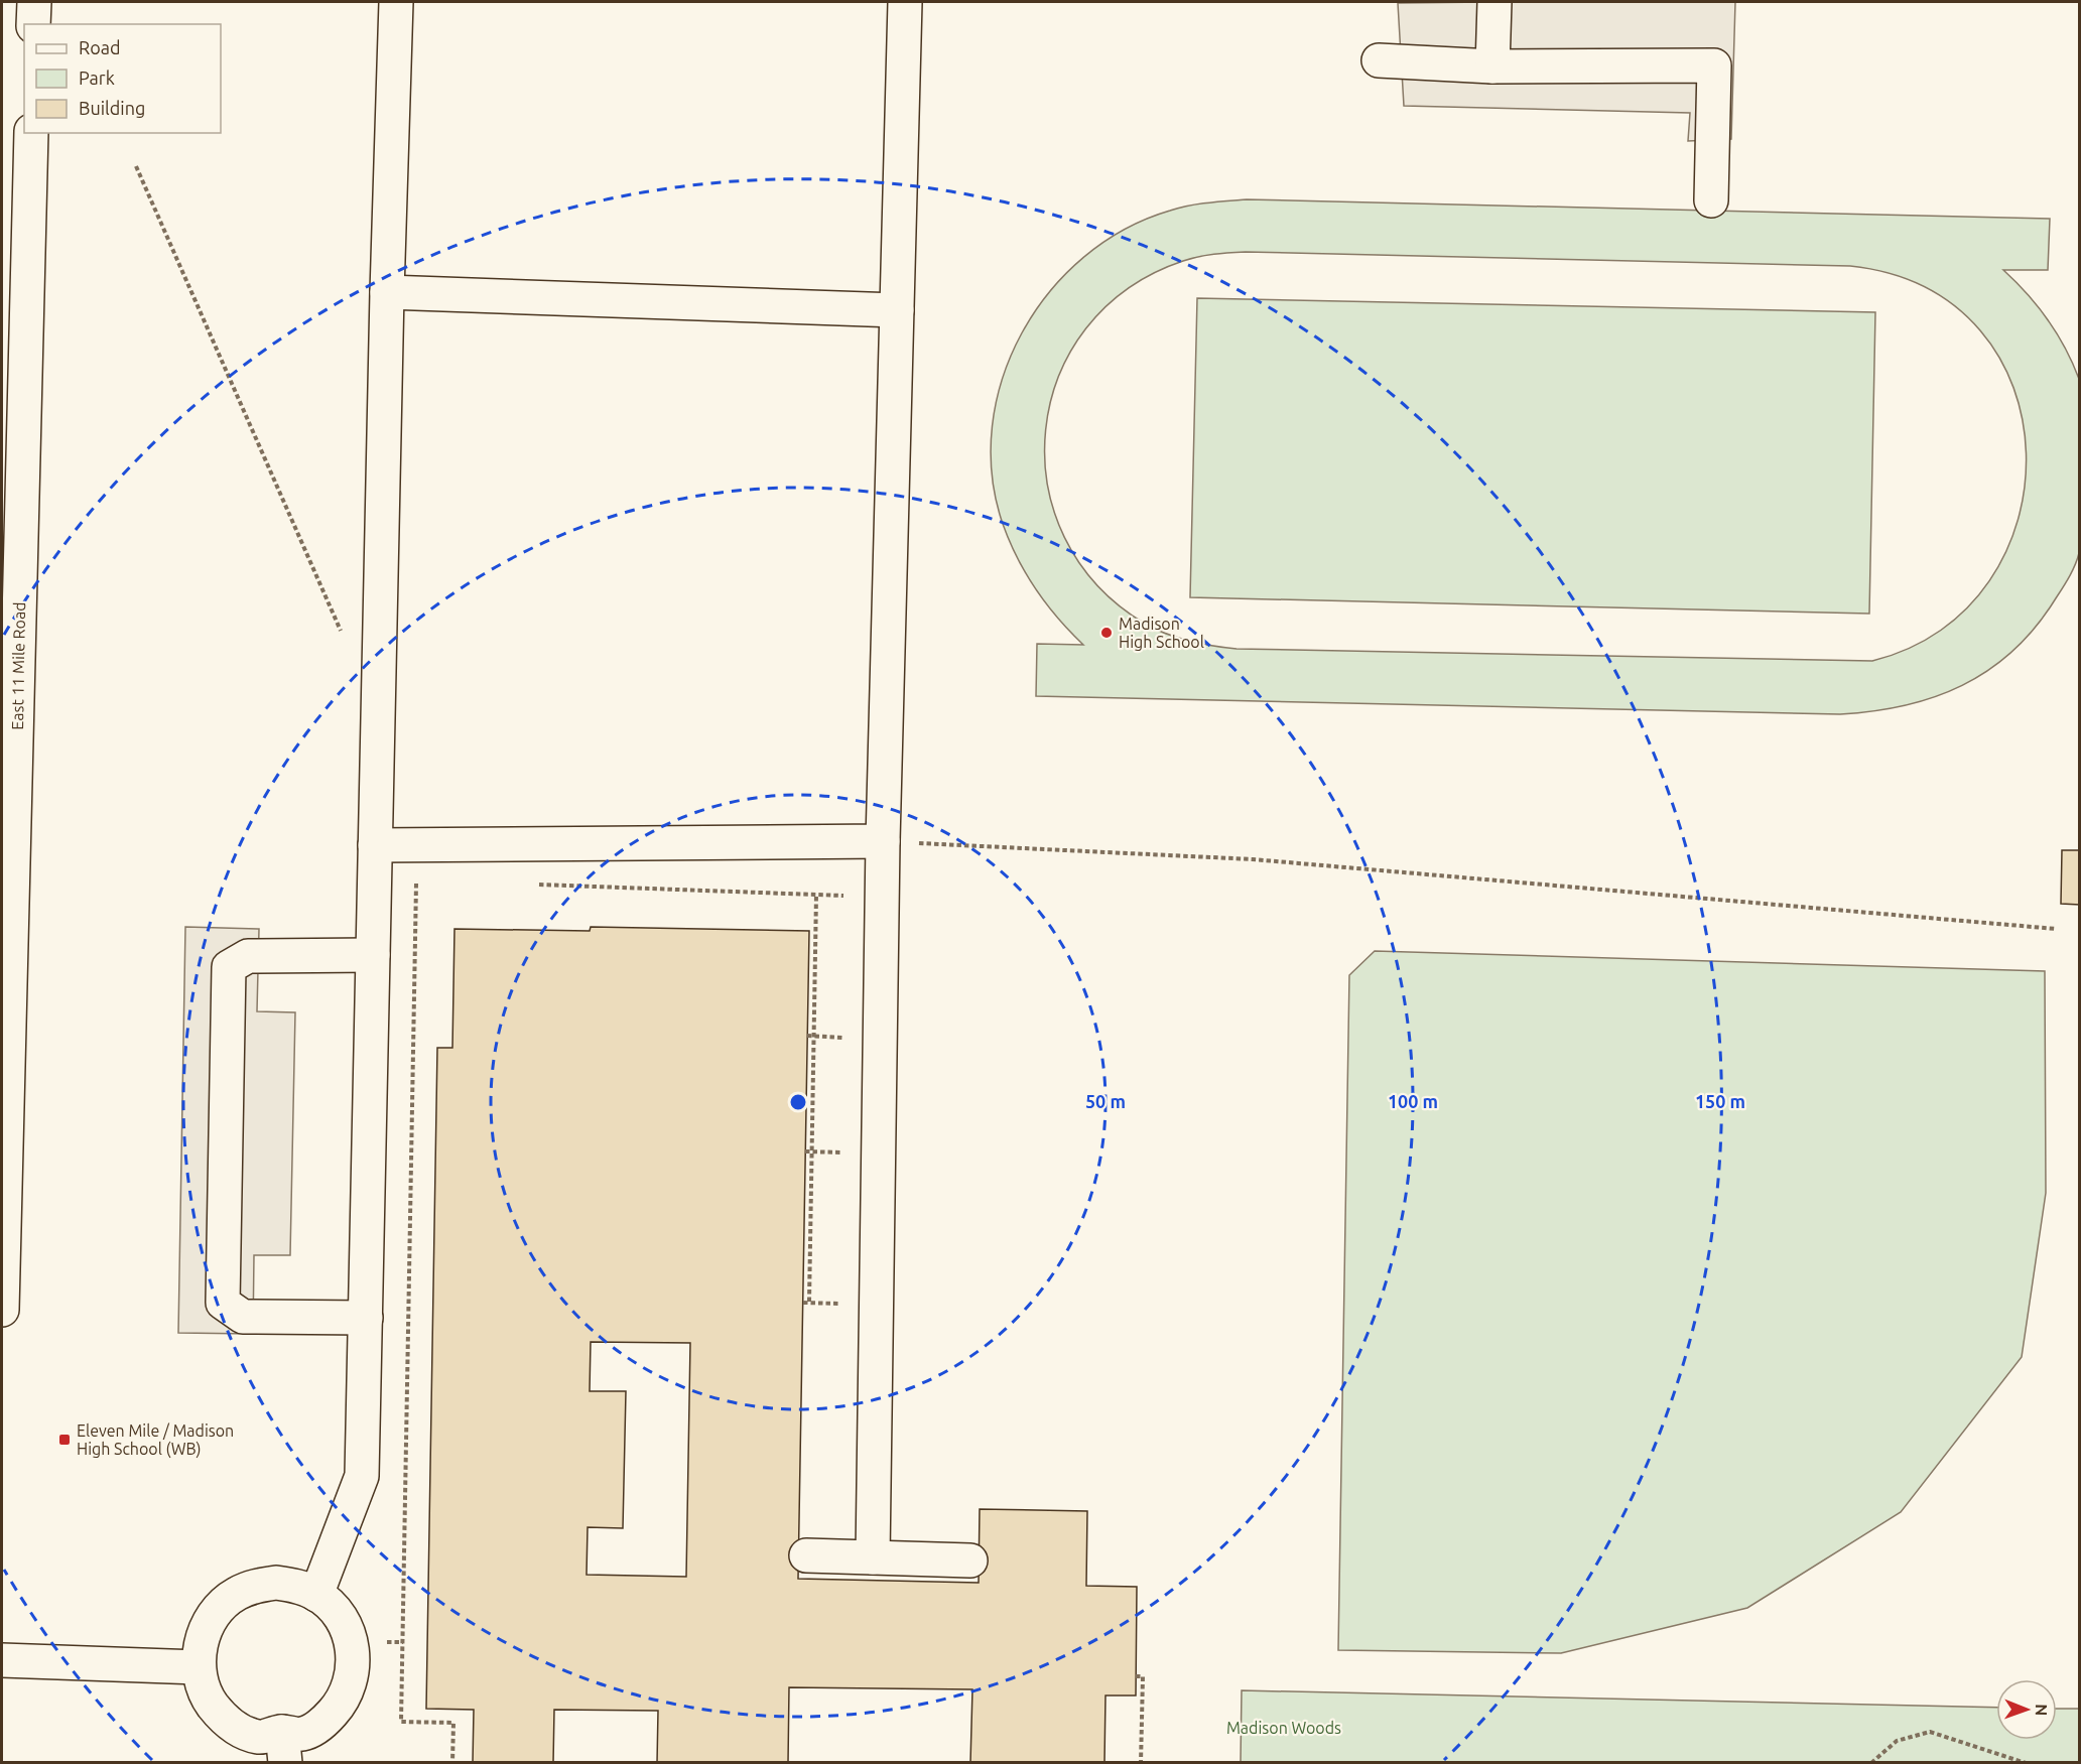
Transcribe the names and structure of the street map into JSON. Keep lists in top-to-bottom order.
{
  "streets": {
    "main road": ["East 11 Mile Road"]
  },
  "parks": ["Madison Woods"],
  "places": {
    "other": ["Madison High School"],
    "transit": ["Eleven Mile / Madison High School (WB)"]
  },
  "legend": ["Road", "Park", "Building"],
  "north": "right",
  "rings": ["50 m", "100 m", "150 m"]
}
